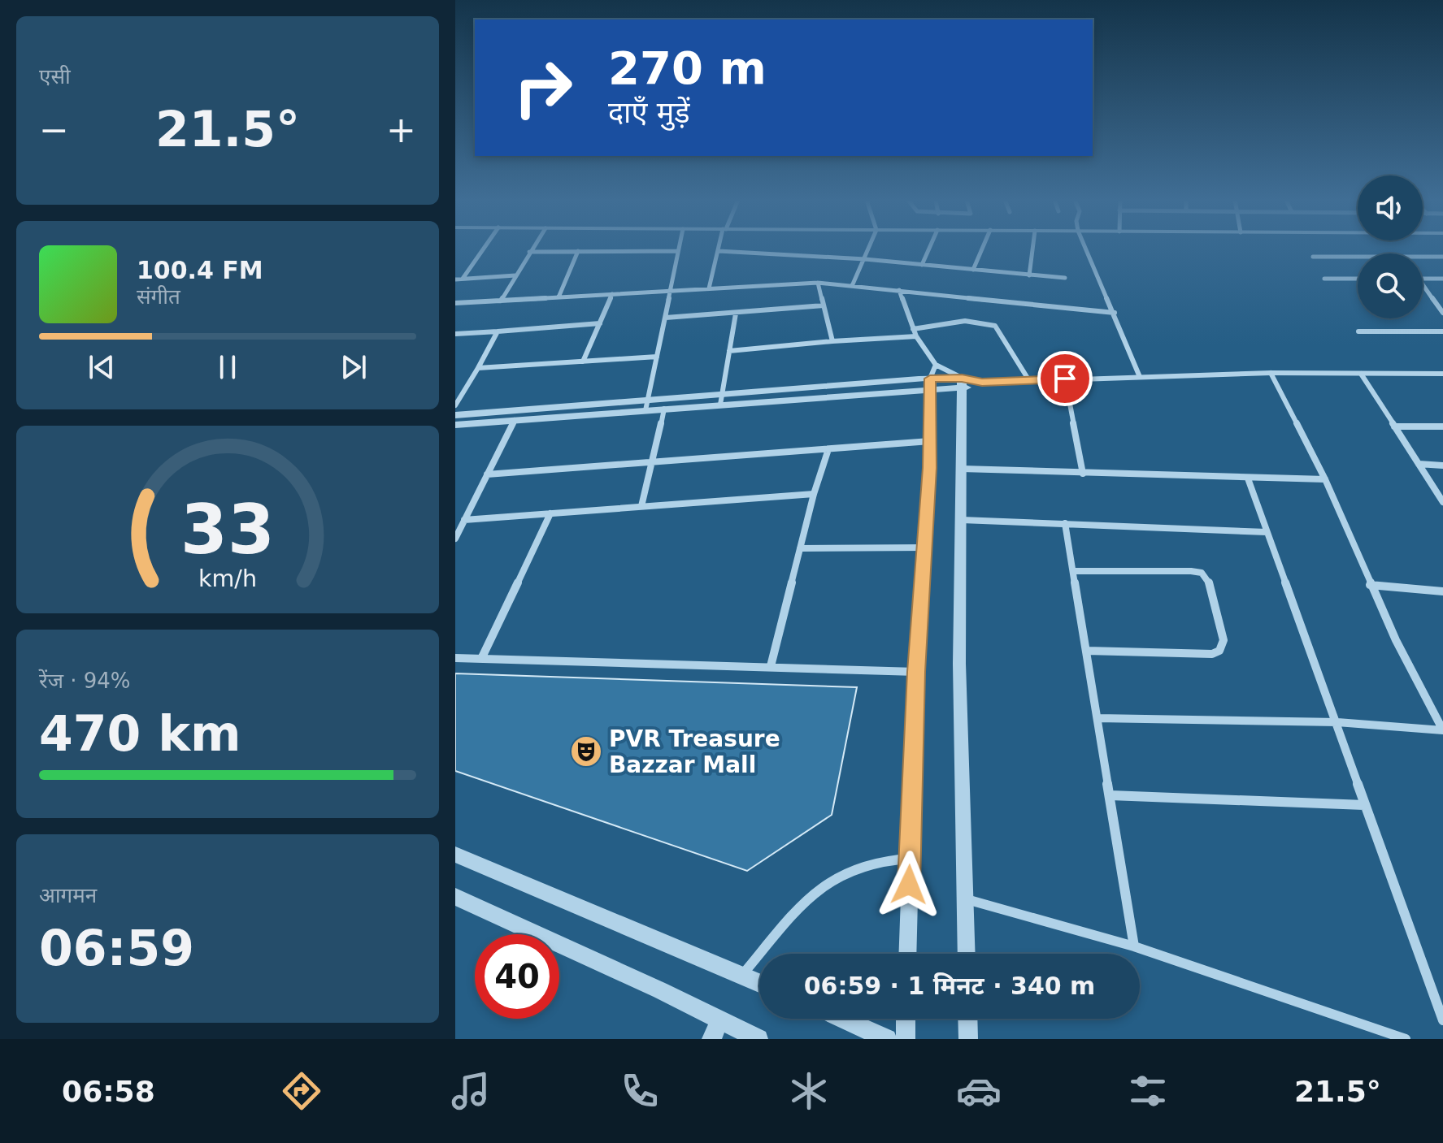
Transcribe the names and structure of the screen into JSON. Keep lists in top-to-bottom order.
{
  "places": {
    "theatre": ["PVR Treasure Bazzar Mall"]
  },
  "page": {
    "tile": [
      "एसी",
      ["रेंज · 94%", "470 km"],
      ["आगमन", "06:59"]
    ],
    "turn": ["270 m", "दाएँ मुड़ें"],
    "heat": ["−", "21.5°", "+"],
    "song": ["100.4 FM", "संगीत"],
    "limit": "40",
    "trip": "06:59 · 1 मिनट · 340 m",
    "tabs": ["06:58", "21.5°"],
    "gauge": ["33", "km/h"]
  }
}
